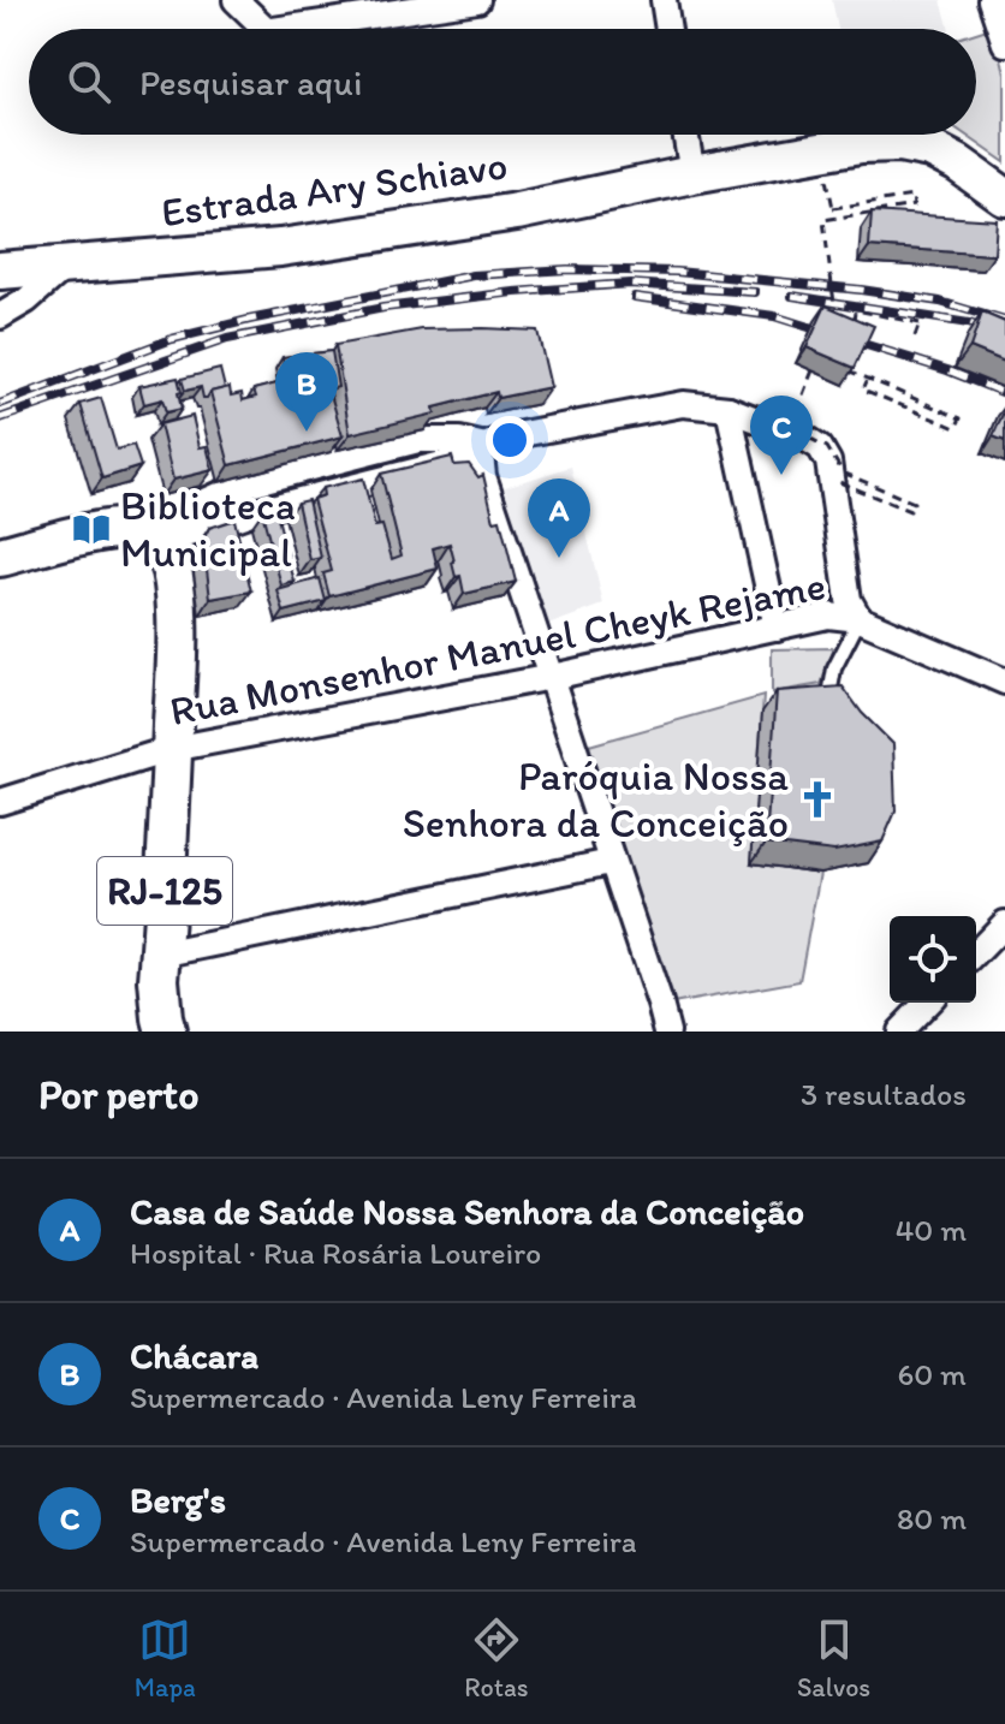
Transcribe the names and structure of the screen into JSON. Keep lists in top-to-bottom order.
{
  "streets": {
    "main road": ["Estrada Ary Schiavo", "RJ-125"],
    "street": ["Rua Monsenhor Manuel Cheyk Rejame"]
  },
  "crossings": [
    ["Rua Monsenhor Manuel Cheyk Rejame", "RJ-125"]
  ],
  "places": {
    "library": ["Biblioteca Municipal"],
    "church": ["Paróquia Nossa Senhora da Conceição"]
  },
  "page": {
    "search": "Pesquisar aqui",
    "pins": ["B", "C", "A"],
    "heading": ["Por perto", "3 resultados"],
    "list": [
      {
        "mark": "A",
        "name": "Casa de Saúde Nossa Senhora da Conceição",
        "note": "Hospital · Rua Rosária Loureiro",
        "value": "40 m"
      },
      {
        "mark": "B",
        "name": "Chácara",
        "note": "Supermercado · Avenida Leny Ferreira",
        "value": "60 m"
      },
      {
        "mark": "C",
        "name": "Berg's",
        "note": "Supermercado · Avenida Leny Ferreira",
        "value": "80 m"
      }
    ],
    "nav": ["Mapa", "Rotas", "Salvos"]
  }
}
